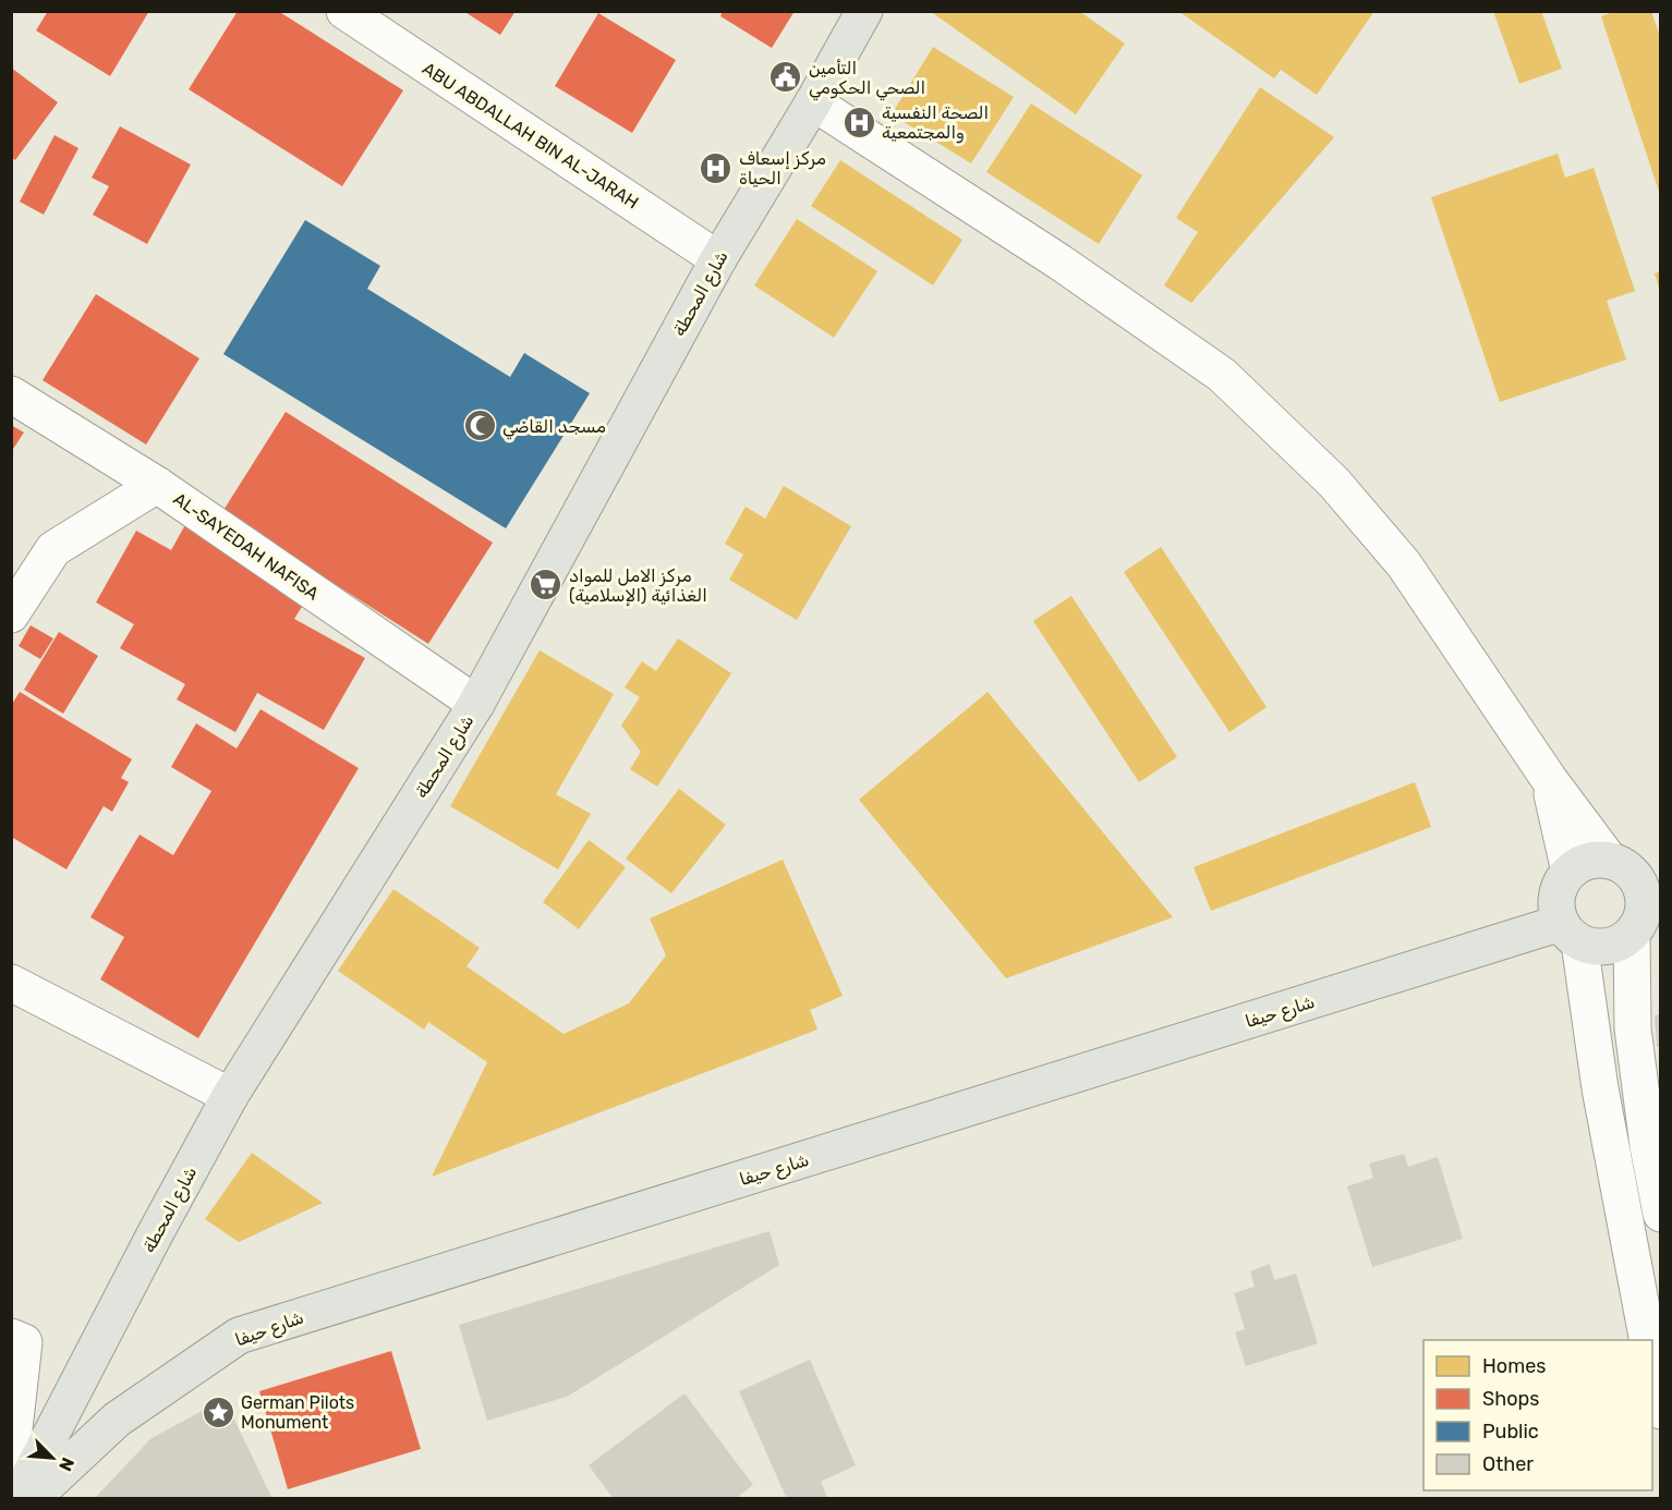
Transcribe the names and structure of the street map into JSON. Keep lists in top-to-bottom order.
{
  "streets": {
    "main road": ["شارع المحطة", "شارع حيفا"],
    "street": ["ABU ABDALLAH BIN AL-JARAH", "AL-SAYEDAH NAFISA"]
  },
  "crossings": [
    ["ABU ABDALLAH BIN AL-JARAH", "شارع المحطة"],
    ["شارع المحطة", "AL-SAYEDAH NAFISA"]
  ],
  "places": {
    "public building": ["التأمين الصحي الحكومي"],
    "hospital": ["الصحة النفسية والمجتمعية", "مركز إسعاف الحياة"],
    "mosque": ["مسجد القاضي"],
    "supermarket": ["مركز الامل للمواد الغذائية (الإسلامية)"],
    "place": ["German Pilots Monument"]
  },
  "legend": [
    "Homes",
    "Shops",
    "Public",
    "Other"
  ],
  "north": "bottom right"
}
